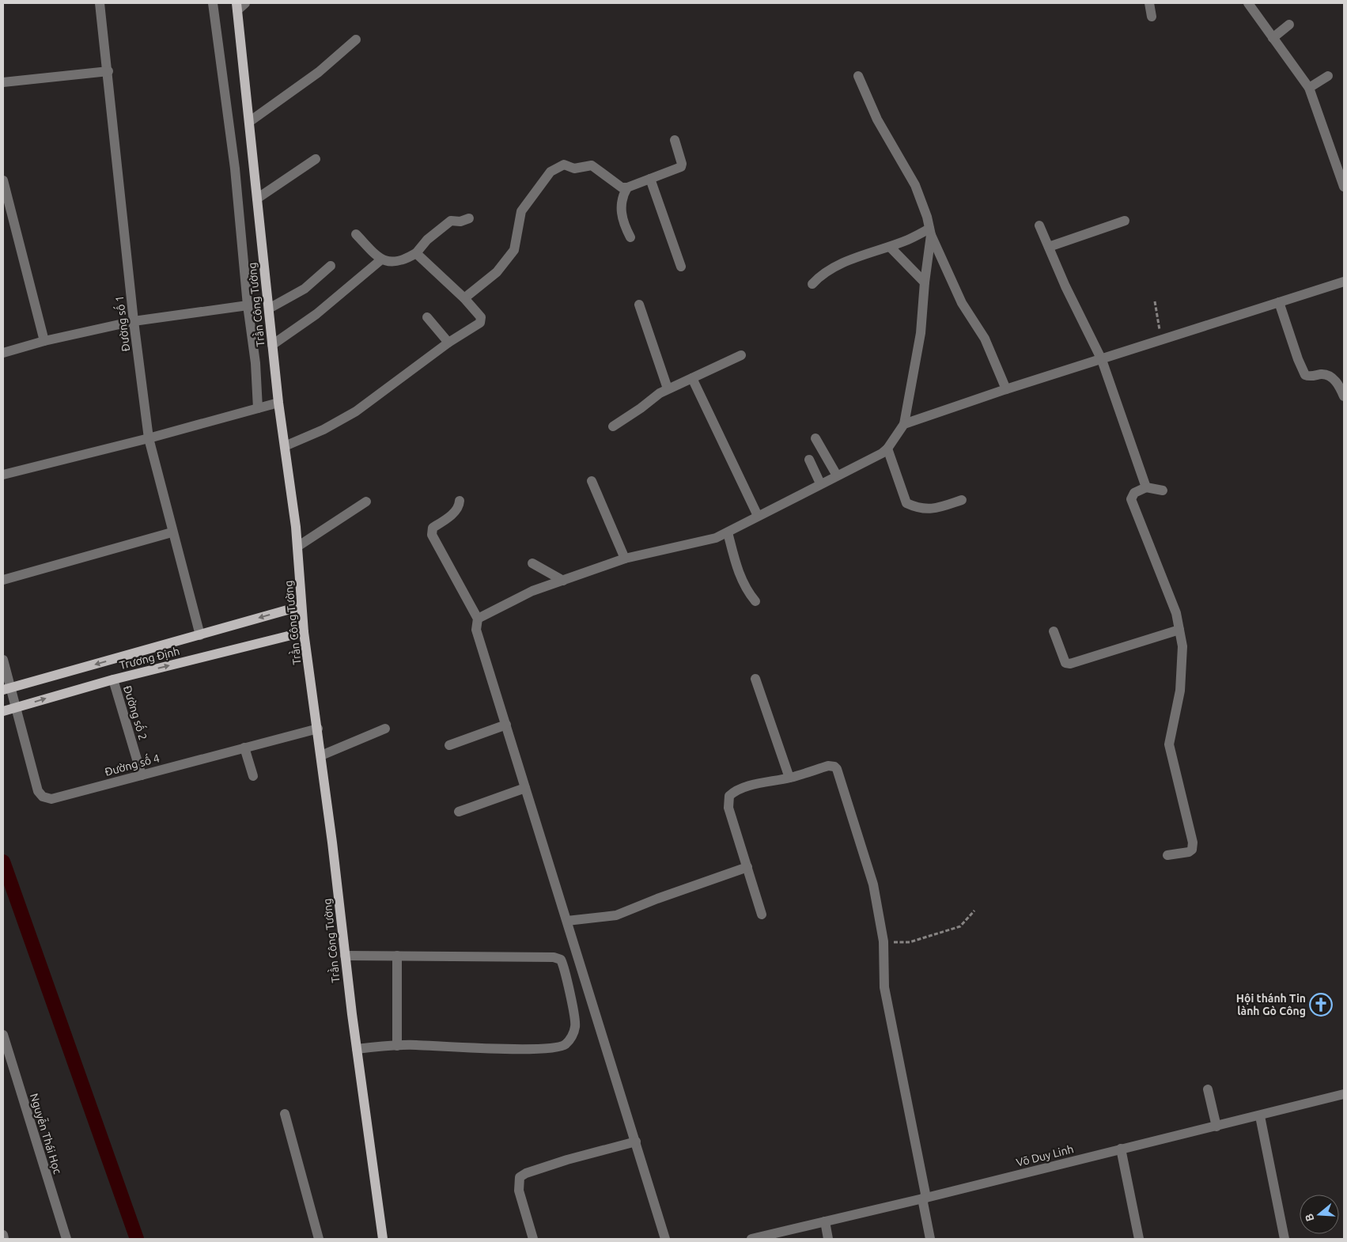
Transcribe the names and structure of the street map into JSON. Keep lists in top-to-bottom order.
{
  "streets": {
    "main road": ["Trần Công Tường", "Trương Định"],
    "street": [
      "Đường số 1",
      "Đường số 2",
      "Đường số 4",
      "Nguyễn Thái Học",
      "Võ Duy Linh"
    ]
  },
  "crossings": [
    ["Trần Công Tường", "Trương Định"],
    ["Trần Công Tường", "Đường số 4"],
    ["Đường số 1", "Trương Định"],
    ["Trương Định", "Đường số 2"],
    ["Trương Định", "Đường số 4"],
    ["Đường số 2", "Đường số 4"]
  ],
  "places": {
    "church": ["Hội thánh Tin lành Gò Công"]
  },
  "north": "left"
}
